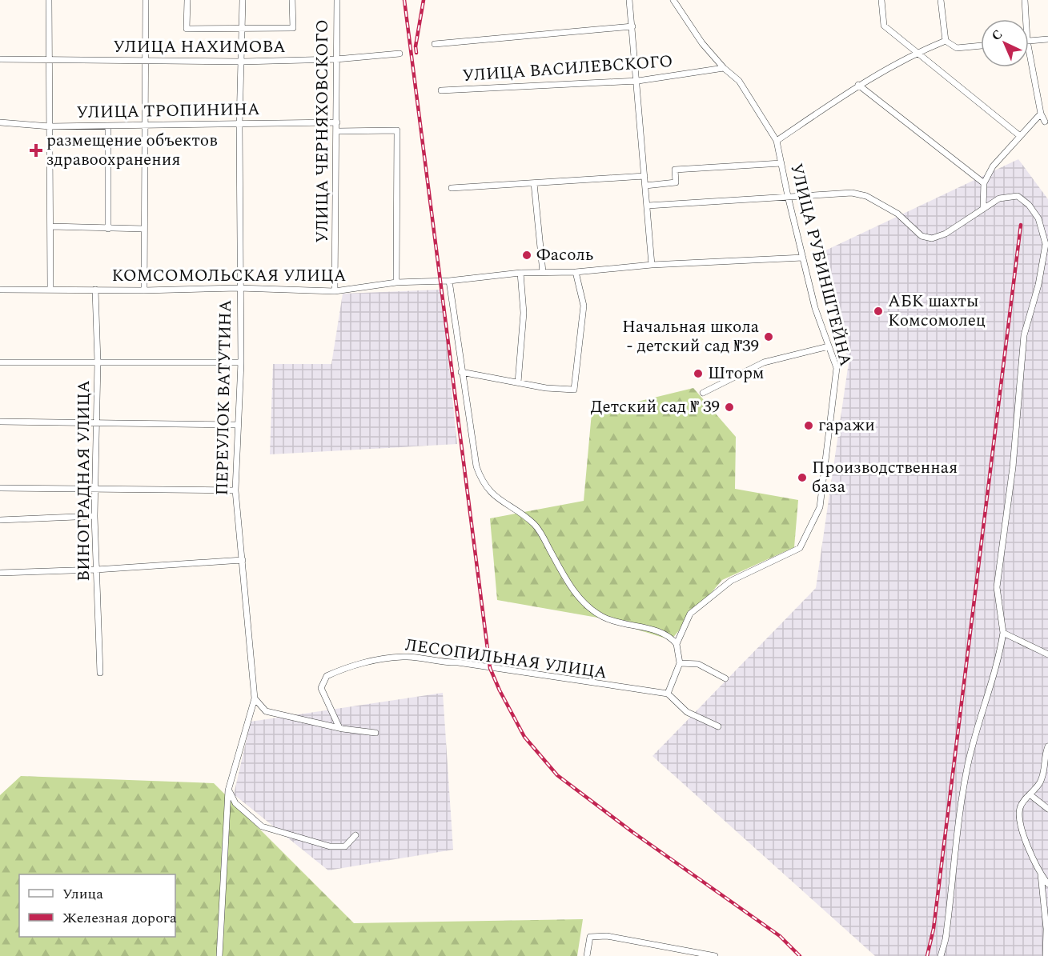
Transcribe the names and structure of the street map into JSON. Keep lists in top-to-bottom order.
{
  "streets": {
    "street": [
      "УЛИЦА НАХИМОВА",
      "УЛИЦА ВАСИЛЕВСКОГО",
      "УЛИЦА ТРОПИНИНА",
      "УЛИЦА ЧЕРНЯХОВСКОГО",
      "УЛИЦА РУБИНШТЕЙНА",
      "КОМСОМОЛЬСКАЯ УЛИЦА",
      "ПЕРЕУЛОК ВАТУТИНА",
      "ВИНОГРАДНАЯ УЛИЦА",
      "ЛЕСОПИЛЬНАЯ УЛИЦА"
    ]
  },
  "crossings": [
    ["УЛИЦА НАХИМОВА", "УЛИЦА ЧЕРНЯХОВСКОГО"],
    ["УЛИЦА НАХИМОВА", "ПЕРЕУЛОК ВАТУТИНА"],
    ["УЛИЦА ВАСИЛЕВСКОГО", "УЛИЦА РУБИНШТЕЙНА"],
    ["УЛИЦА ТРОПИНИНА", "УЛИЦА ЧЕРНЯХОВСКОГО"],
    ["УЛИЦА ТРОПИНИНА", "ПЕРЕУЛОК ВАТУТИНА"],
    ["УЛИЦА ЧЕРНЯХОВСКОГО", "КОМСОМОЛЬСКАЯ УЛИЦА"],
    ["УЛИЦА РУБИНШТЕЙНА", "КОМСОМОЛЬСКАЯ УЛИЦА"],
    ["КОМСОМОЛЬСКАЯ УЛИЦА", "ПЕРЕУЛОК ВАТУТИНА"],
    ["КОМСОМОЛЬСКАЯ УЛИЦА", "ВИНОГРАДНАЯ УЛИЦА"]
  ],
  "places": {
    "health": ["размещение объектов здравоохранения"],
    "other": [
      "Фасоль",
      "АБК шахты Комсомолец",
      "Начальная школа - детский сад №39",
      "Шторм",
      "Детский сад № 39",
      "гаражи",
      "Производственная база"
    ]
  },
  "legend": ["Улица", "Железная дорога"],
  "north": "top left"
}
